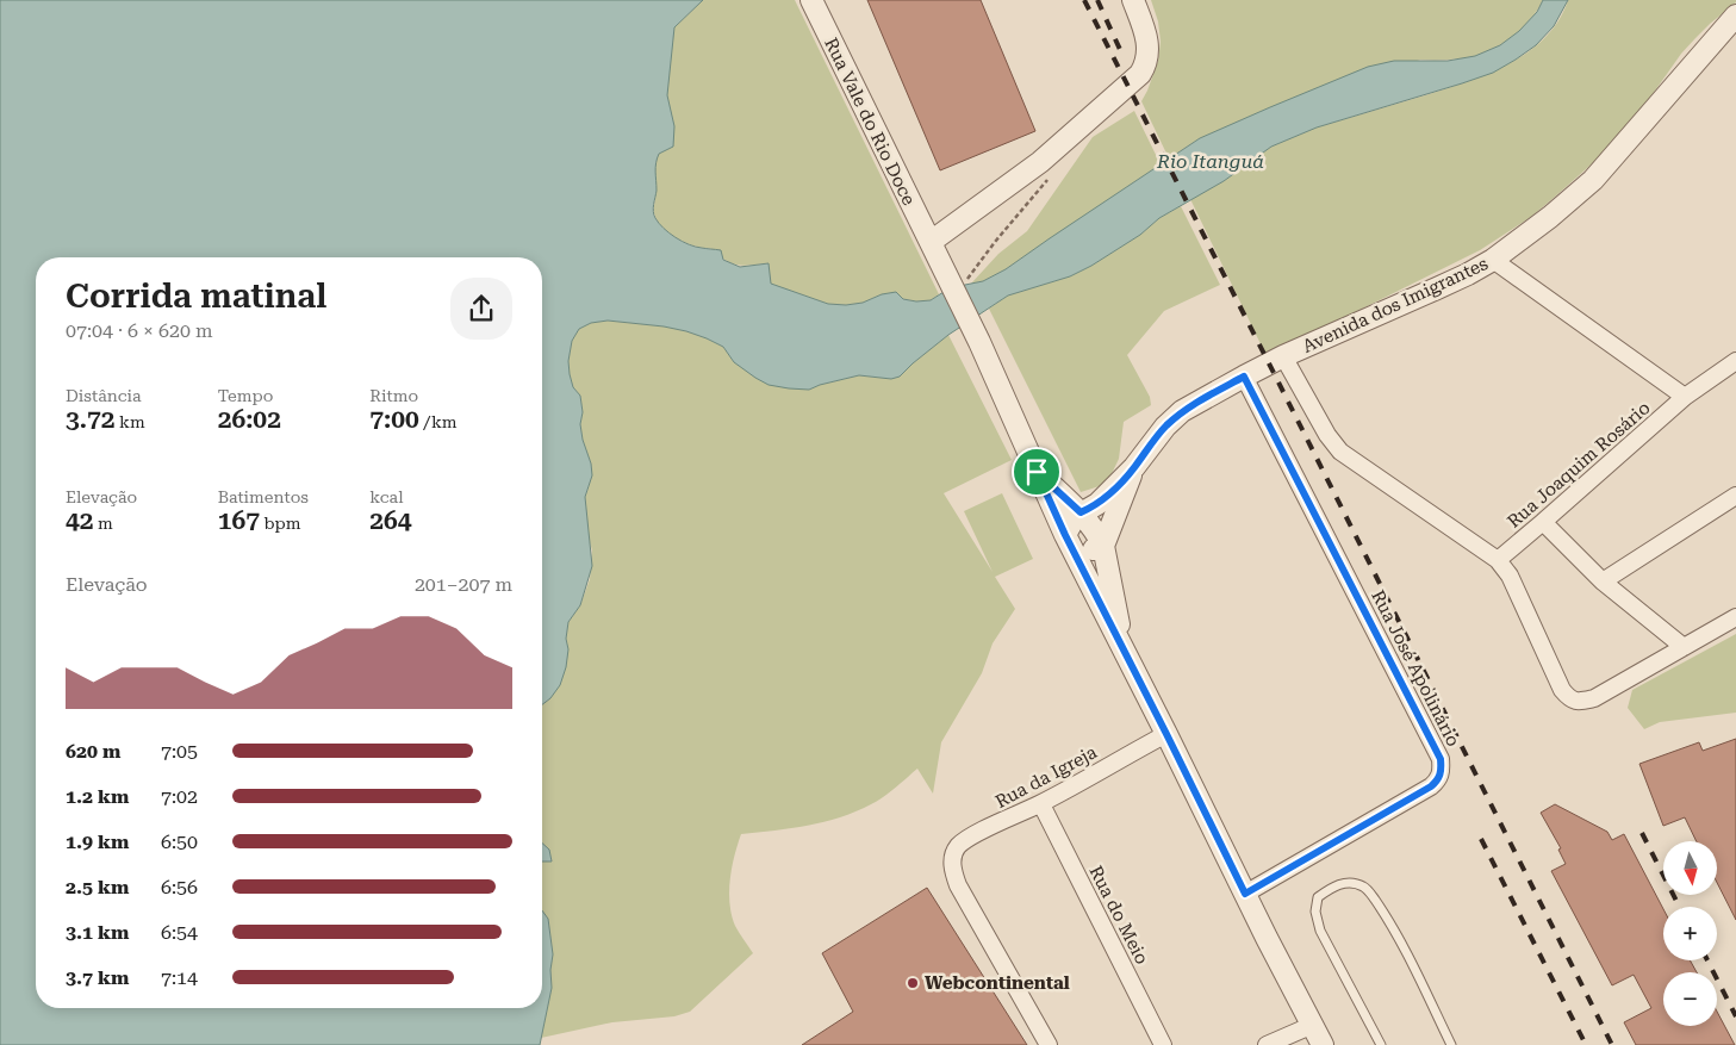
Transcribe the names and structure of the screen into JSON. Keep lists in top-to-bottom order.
{
  "streets": {
    "street": [
      "Rua Vale do Rio Doce",
      "Avenida dos Imigrantes",
      "Rua Joaquim Rosário",
      "Rua José Apolinário",
      "Rua da Igreja",
      "Rua do Meio"
    ]
  },
  "crossings": [
    ["Rua Vale do Rio Doce", "Avenida dos Imigrantes"],
    ["Rua Vale do Rio Doce", "Rua José Apolinário"],
    ["Rua Vale do Rio Doce", "Rua da Igreja"],
    ["Avenida dos Imigrantes", "Rua José Apolinário"],
    ["Rua da Igreja", "Rua do Meio"]
  ],
  "water": ["Rio Itanguá"],
  "places": ["Webcontinental"],
  "north": "bottom",
  "page": {
    "heading": ["Corrida matinal", "07:04 · 6 × 620 m"],
    "stats": [
      ["Distância", "3.72 km"],
      ["Tempo", "26:02"],
      ["Ritmo", "7:00 /km"],
      ["Elevação", "42 m"],
      ["Batimentos", "167 bpm"],
      ["kcal", "264"]
    ],
    "chart": ["Elevação", "201–207 m"],
    "list": [
      {
        "name": "620 m",
        "note": "7:05"
      },
      {
        "name": "1.2 km",
        "note": "7:02"
      },
      {
        "name": "1.9 km",
        "note": "6:50"
      },
      {
        "name": "2.5 km",
        "note": "6:56"
      },
      {
        "name": "3.1 km",
        "note": "6:54"
      },
      {
        "name": "3.7 km",
        "note": "7:14"
      }
    ],
    "map_buttons": ["+", "−"]
  }
}
